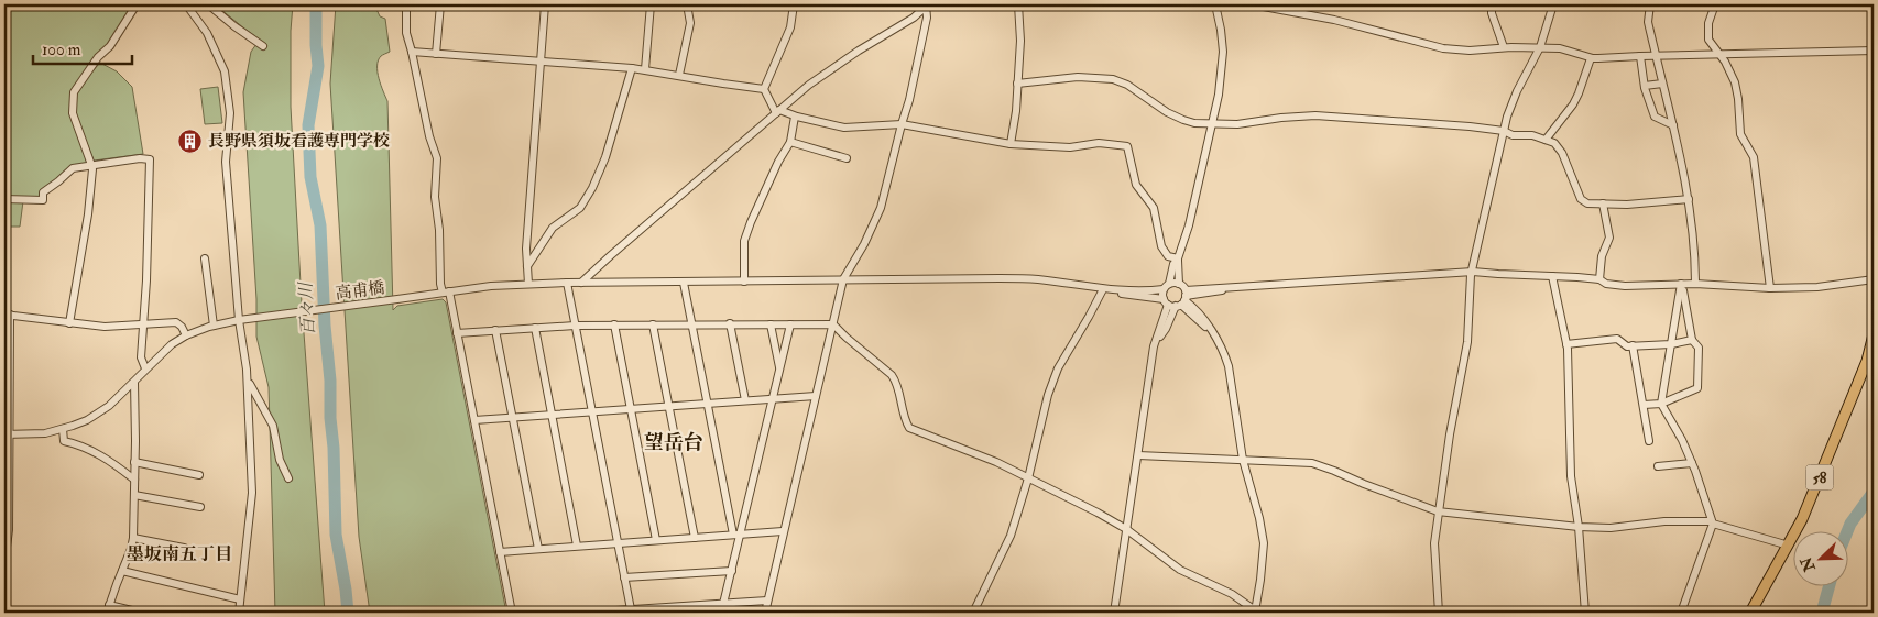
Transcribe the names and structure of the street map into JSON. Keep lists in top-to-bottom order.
{
  "streets": {
    "main road": ["58"],
    "street": ["高甫橋"]
  },
  "districts": ["望岳台", "墨坂南五丁目"],
  "water": ["百々川"],
  "places": {
    "building": ["長野県須坂看護専門学校"]
  },
  "scale_bar": "100 m",
  "north": "bottom left"
}
